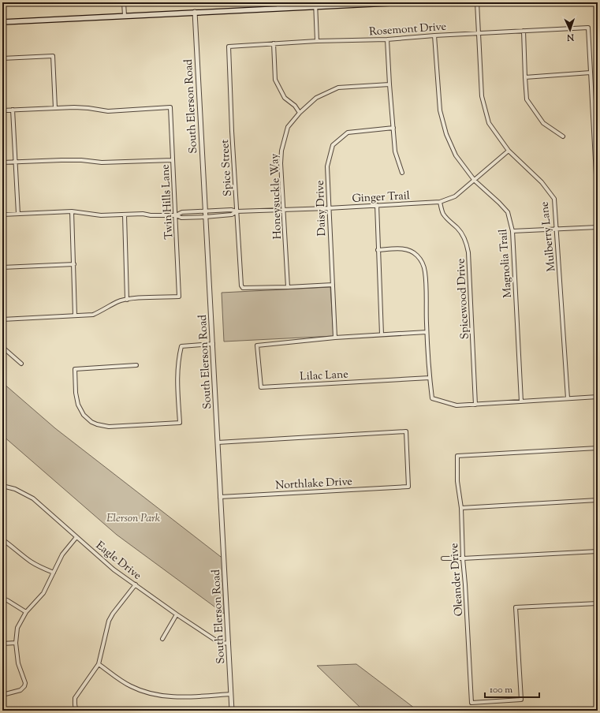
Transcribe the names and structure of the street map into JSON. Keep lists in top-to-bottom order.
{
  "streets": {
    "street": [
      "Rosemont Drive",
      "South Elerson Road",
      "Spice Street",
      "Honeysuckle Way",
      "Ginger Trail",
      "Twin Hills Lane",
      "Daisy Drive",
      "Mulberry Lane",
      "Magnolia Trail",
      "Spicewood Drive",
      "Lilac Lane",
      "Northlake Drive",
      "Eagle Drive",
      "Oleander Drive"
    ]
  },
  "crossings": [
    ["Rosemont Drive", "Spice Street"],
    ["Rosemont Drive", "Mulberry Lane"],
    ["Rosemont Drive", "Magnolia Trail"],
    ["South Elerson Road", "Ginger Trail"],
    ["South Elerson Road", "Northlake Drive"],
    ["South Elerson Road", "Eagle Drive"],
    ["Spice Street", "Honeysuckle Way"],
    ["Spice Street", "Ginger Trail"],
    ["Honeysuckle Way", "Ginger Trail"],
    ["Ginger Trail", "Twin Hills Lane"],
    ["Ginger Trail", "Daisy Drive"],
    ["Ginger Trail", "Mulberry Lane"],
    ["Ginger Trail", "Magnolia Trail"],
    ["Ginger Trail", "Spicewood Drive"],
    ["Daisy Drive", "Lilac Lane"]
  ],
  "parks": ["Elerson Park"],
  "scale_bar": "100 m",
  "north": "bottom"
}
